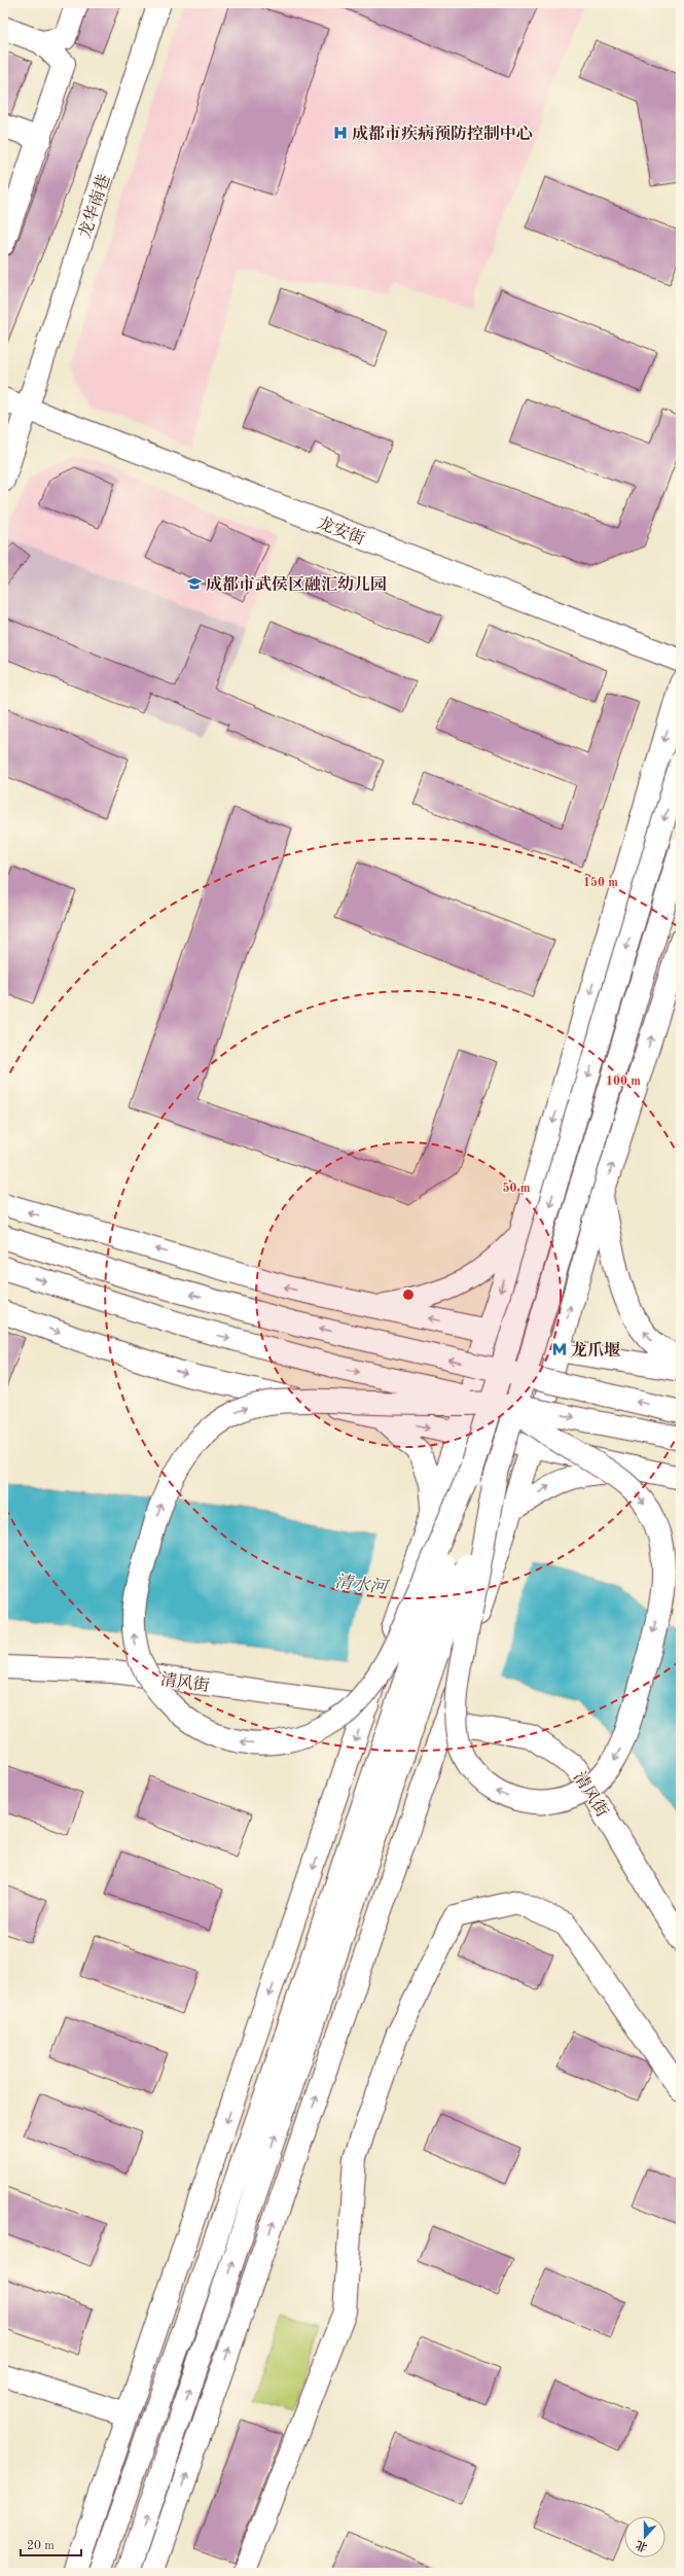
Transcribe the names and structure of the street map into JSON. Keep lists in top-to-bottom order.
{
  "streets": {
    "main road": ["龙华南巷", "龙安街", "清风街"]
  },
  "crossings": [
    ["龙华南巷", "龙安街"]
  ],
  "water": ["清水河"],
  "places": {
    "hospital": ["成都市疾病预防控制中心"],
    "school or university": ["成都市武侯区融汇幼儿园"],
    "metro station": ["龙爪堰"]
  },
  "scale_bar": "20 m",
  "north": "bottom",
  "rings": ["150 m", "100 m", "50 m"]
}
